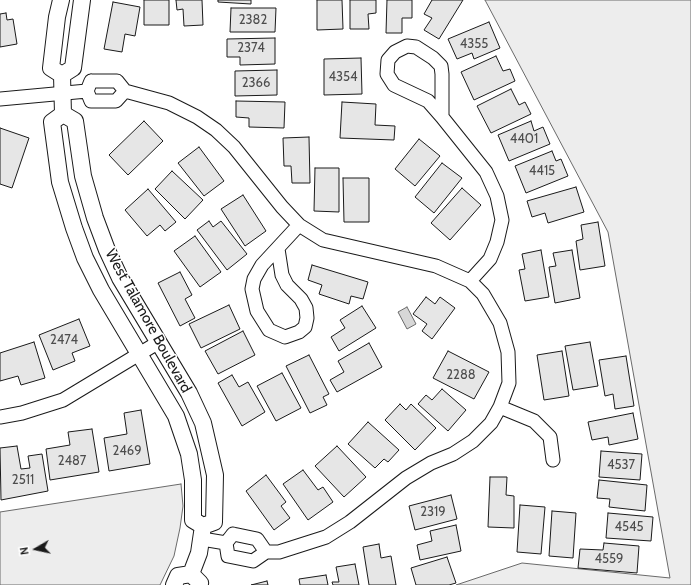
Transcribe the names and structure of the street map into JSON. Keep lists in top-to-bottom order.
{
  "streets": {
    "street": ["West Talamore Boulevard"]
  },
  "house_numbers": [
    "2382",
    "4355",
    "2374",
    "4354",
    "2366",
    "4401",
    "4415",
    "2474",
    "2288",
    "2469",
    "2487",
    "4537",
    "2511",
    "2319",
    "4545",
    "4559"
  ],
  "north": "left"
}
